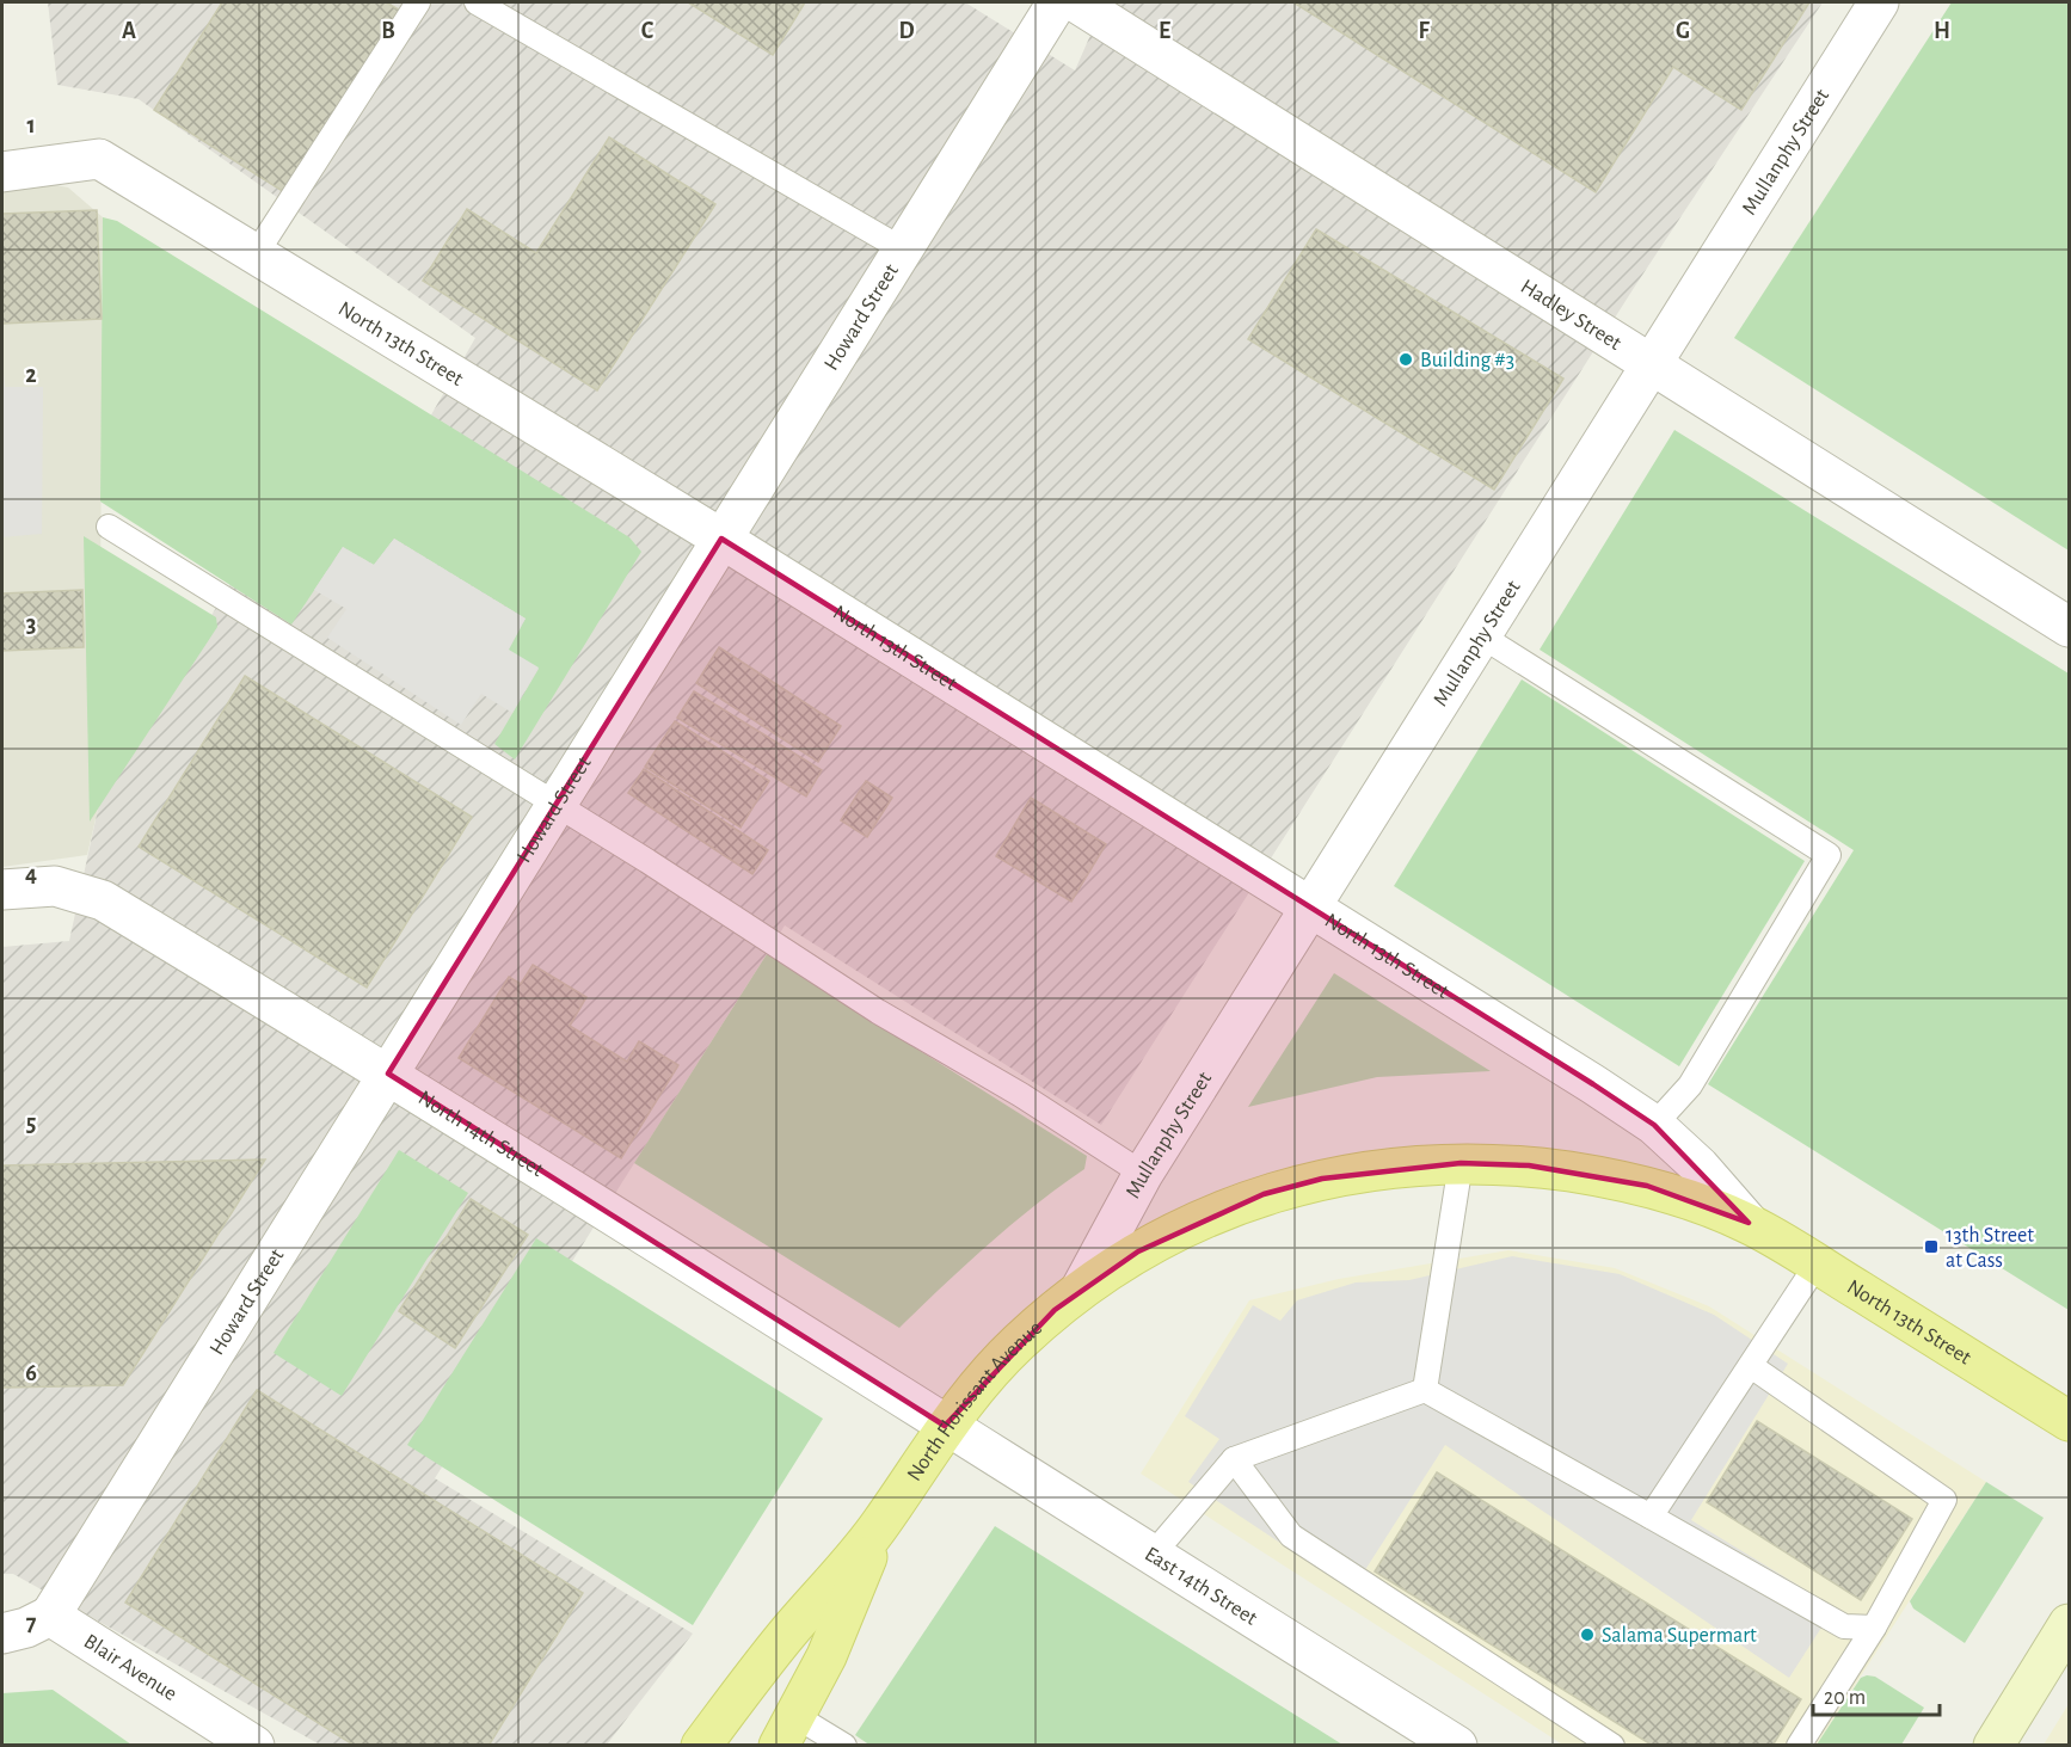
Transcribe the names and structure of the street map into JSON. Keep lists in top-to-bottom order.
{
  "streets": {
    "main road": ["North 13th Street", "North Florissant Avenue"],
    "street": [
      "Mullanphy Street",
      "Hadley Street",
      "Howard Street",
      "North 14th Street",
      "East 14th Street",
      "Blair Avenue"
    ]
  },
  "crossings": [
    ["Mullanphy Street", "Hadley Street"],
    ["Mullanphy Street", "North 13th Street"],
    ["Mullanphy Street", "North Florissant Avenue"],
    ["Howard Street", "North 13th Street"],
    ["Howard Street", "North 14th Street"],
    ["Howard Street", "Blair Avenue"],
    ["North 13th Street", "North Florissant Avenue"],
    ["North 14th Street", "North Florissant Avenue"],
    ["North 14th Street", "East 14th Street"],
    ["North Florissant Avenue", "East 14th Street"]
  ],
  "places": {
    "other": ["Building #3", "Salama Supermart"],
    "transit": ["13th Street at Cass"]
  },
  "scale_bar": "20 m",
  "grid": {
    "columns": [
      "A",
      "B",
      "C",
      "D",
      "E",
      "F",
      "G",
      "H"
    ],
    "rows": [
      "1",
      "2",
      "3",
      "4",
      "5",
      "6",
      "7"
    ]
  }
}
